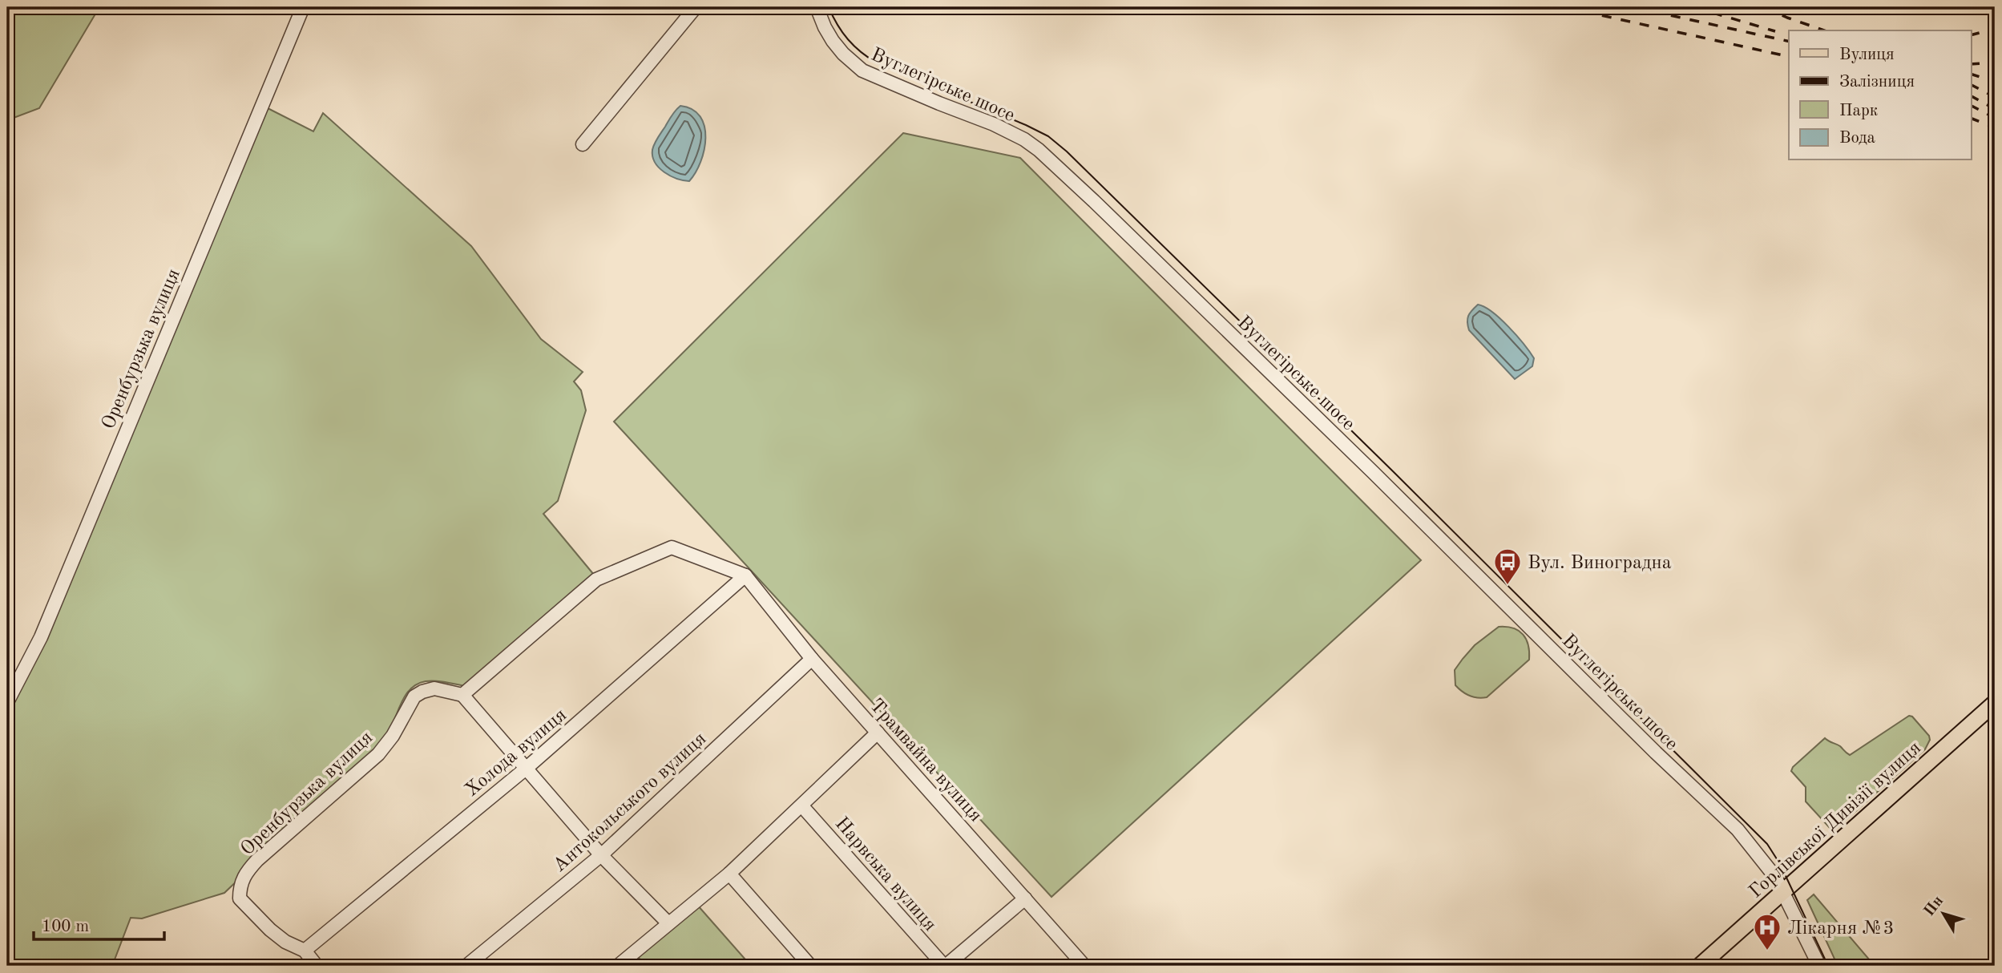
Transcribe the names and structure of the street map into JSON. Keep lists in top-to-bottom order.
{
  "streets": {
    "main road": ["Горлівської Дивізії вулиця"],
    "street": [
      "Вуглегірське шосе",
      "Оренбурзька вулиця",
      "Холода вулиця",
      "Трамвайна вулиця",
      "Антокольського вулиця",
      "Нарвська вулиця"
    ]
  },
  "crossings": [
    ["Вуглегірське шосе", "Горлівської Дивізії вулиця"],
    ["Оренбурзька вулиця", "Холода вулиця"],
    ["Холода вулиця", "Трамвайна вулиця"],
    ["Трамвайна вулиця", "Антокольського вулиця"]
  ],
  "places": {
    "bus stop": ["Вул. Виноградна"],
    "hospital": ["Лікарня №3"]
  },
  "legend": [
    "Вулиця",
    "Залізниця",
    "Парк",
    "Вода"
  ],
  "scale_bar": "100 m",
  "north": "top left"
}
